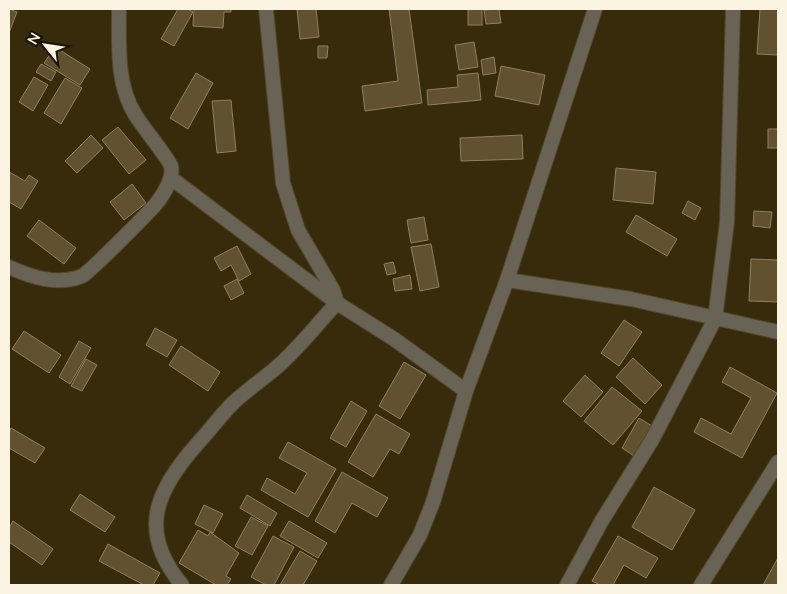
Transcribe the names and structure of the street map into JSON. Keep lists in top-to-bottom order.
{
  "north": "top left"
}
